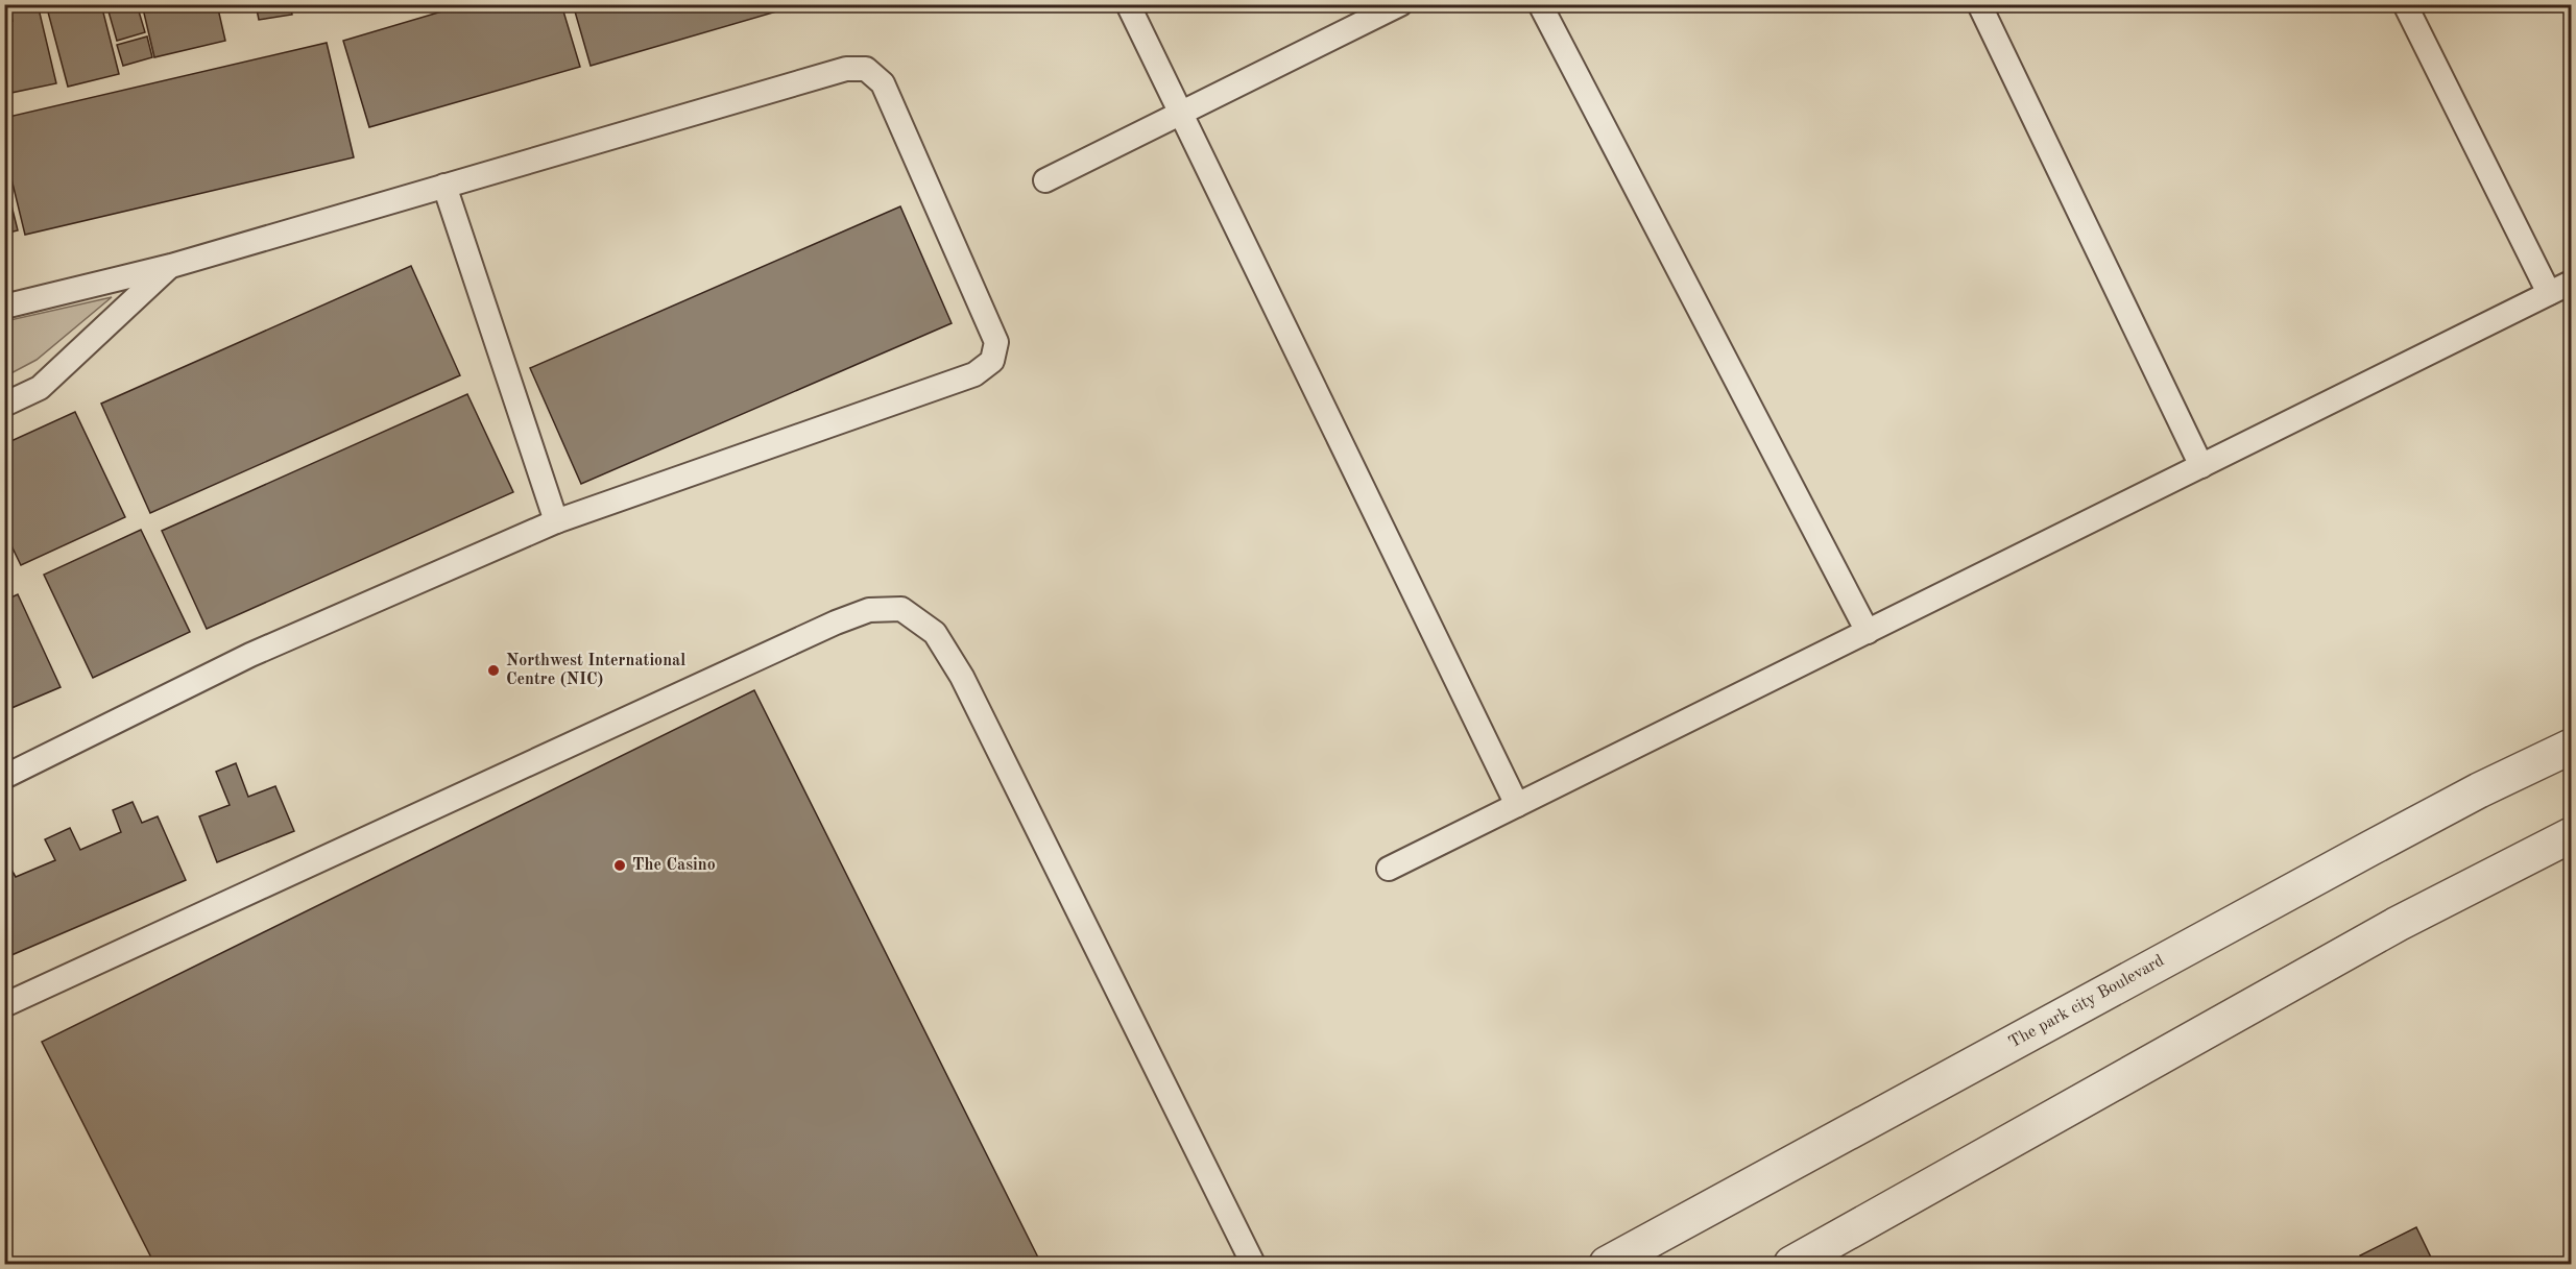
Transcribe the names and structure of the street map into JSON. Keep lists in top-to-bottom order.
{
  "streets": {
    "street": ["The park city Boulevard"]
  },
  "places": ["Northwest International Centre (NIC)", "The Casino"]
}
